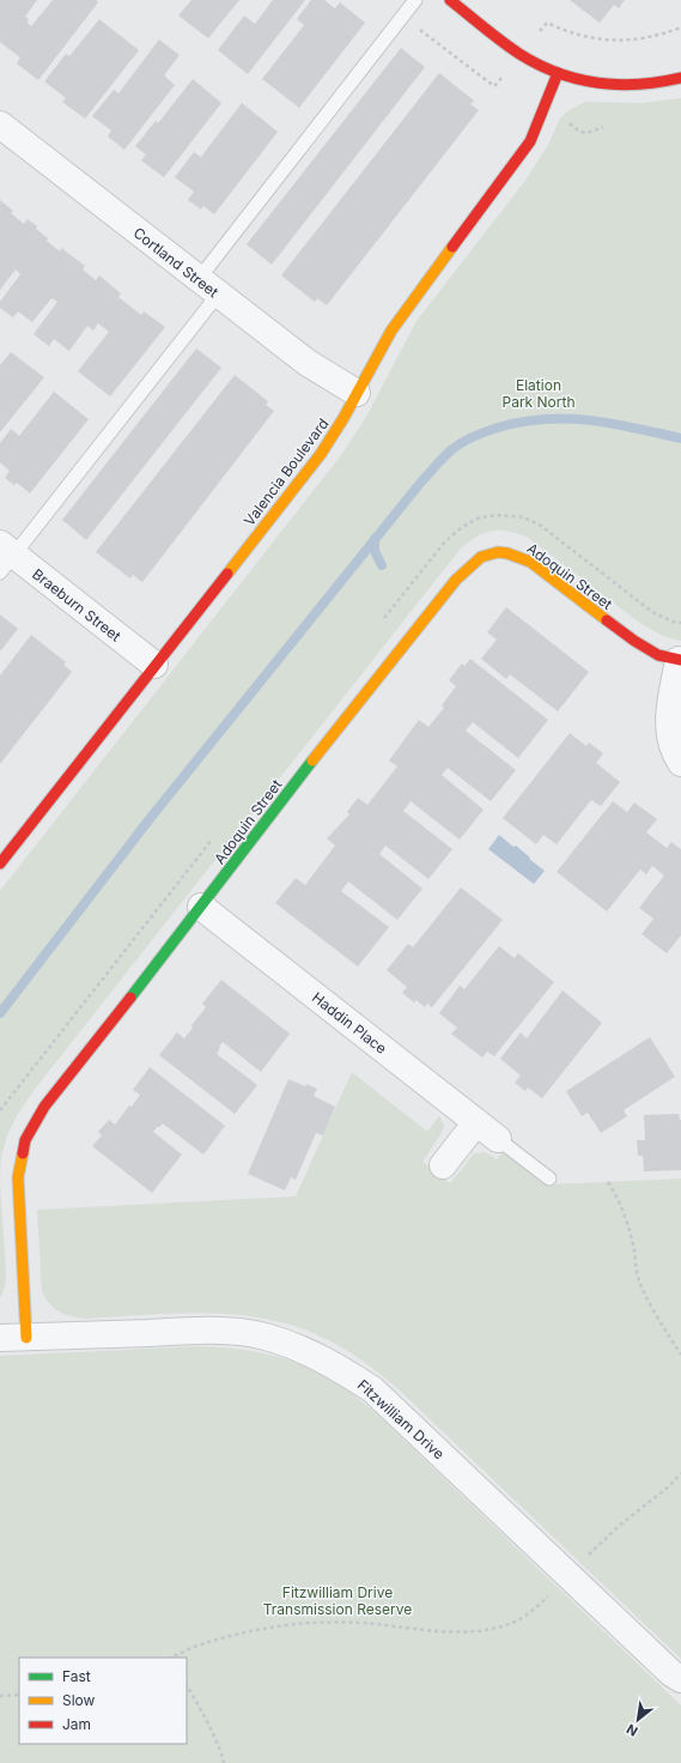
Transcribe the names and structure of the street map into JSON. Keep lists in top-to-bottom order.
{
  "streets": {
    "street": [
      "Cortland Street",
      "Valencia Boulevard",
      "Adoquin Street",
      "Braeburn Street",
      "Haddin Place",
      "Fitzwilliam Drive"
    ]
  },
  "crossings": [
    ["Cortland Street", "Valencia Boulevard"],
    ["Valencia Boulevard", "Braeburn Street"],
    ["Adoquin Street", "Haddin Place"],
    ["Adoquin Street", "Fitzwilliam Drive"]
  ],
  "parks": ["Elation Park North", "Fitzwilliam Drive Transmission Reserve"],
  "legend": ["Fast", "Slow", "Jam"],
  "north": "bottom left"
}
